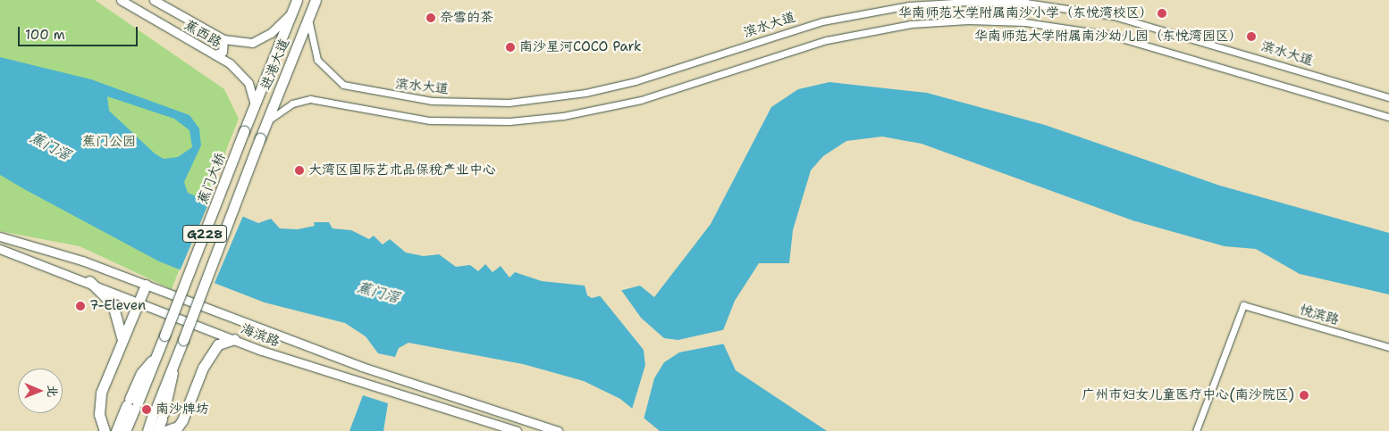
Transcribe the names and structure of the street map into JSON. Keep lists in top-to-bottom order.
{
  "streets": {
    "highway": ["进港大道", "蕉门大桥", "G228"],
    "street": [
      "滨水大道",
      "蕉西路",
      "悦滨路",
      "海滨路"
    ]
  },
  "crossings": [
    ["滨水大道", "进港大道"],
    ["蕉西路", "进港大道"],
    ["进港大道", "蕉门大桥"]
  ],
  "water": ["蕉门滘"],
  "parks": ["蕉门公园"],
  "places": [
    "华南师范大学附属南沙小学（东悦湾校区）",
    "奈雪的茶",
    "华南师范大学附属南沙幼儿园（东悦湾园区）",
    "南沙星河COCO Park",
    "大湾区国际艺术品保税产业中心",
    "7-Eleven",
    "广州市妇女儿童医疗中心(南沙院区)",
    "南沙牌坊"
  ],
  "scale_bar": "100 m",
  "north": "right"
}
